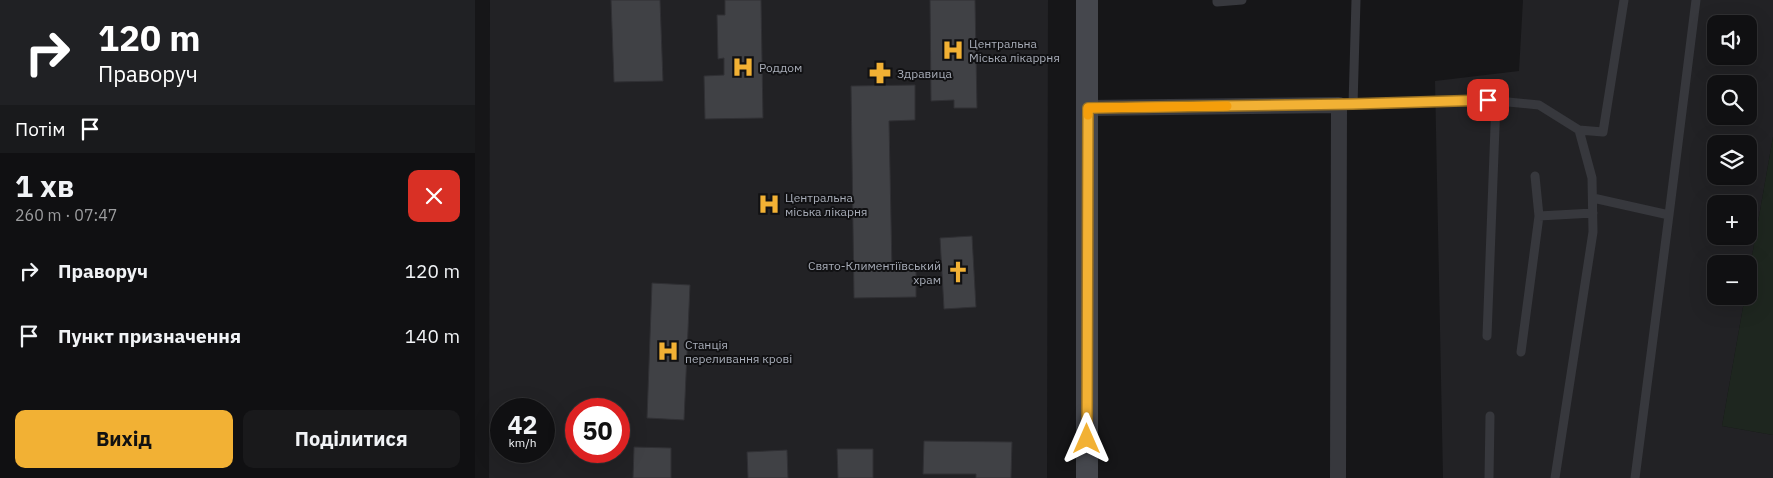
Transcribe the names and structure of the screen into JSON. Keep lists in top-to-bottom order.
{
  "places": {
    "hospital": [
      "Центральна Міська лікаррня",
      "Роддом",
      "Центральна міська лікарня",
      "Станція переливання крові"
    ],
    "pharmacy": ["Здравица"],
    "church": ["Свято-Климентіївський храм"]
  },
  "page": {
    "turn": ["120 m", "Праворуч"],
    "map_buttons": ["+", "−"],
    "then": "Потім",
    "heading": ["1 хв", "260 m · 07:47"],
    "list": [
      {
        "name": "Праворуч",
        "value": "120 m"
      },
      {
        "name": "Пункт призначення",
        "value": "140 m"
      }
    ],
    "speed": "42 km/h",
    "limit": "50",
    "buttons": ["Вихід", "Поділитися"]
  }
}
